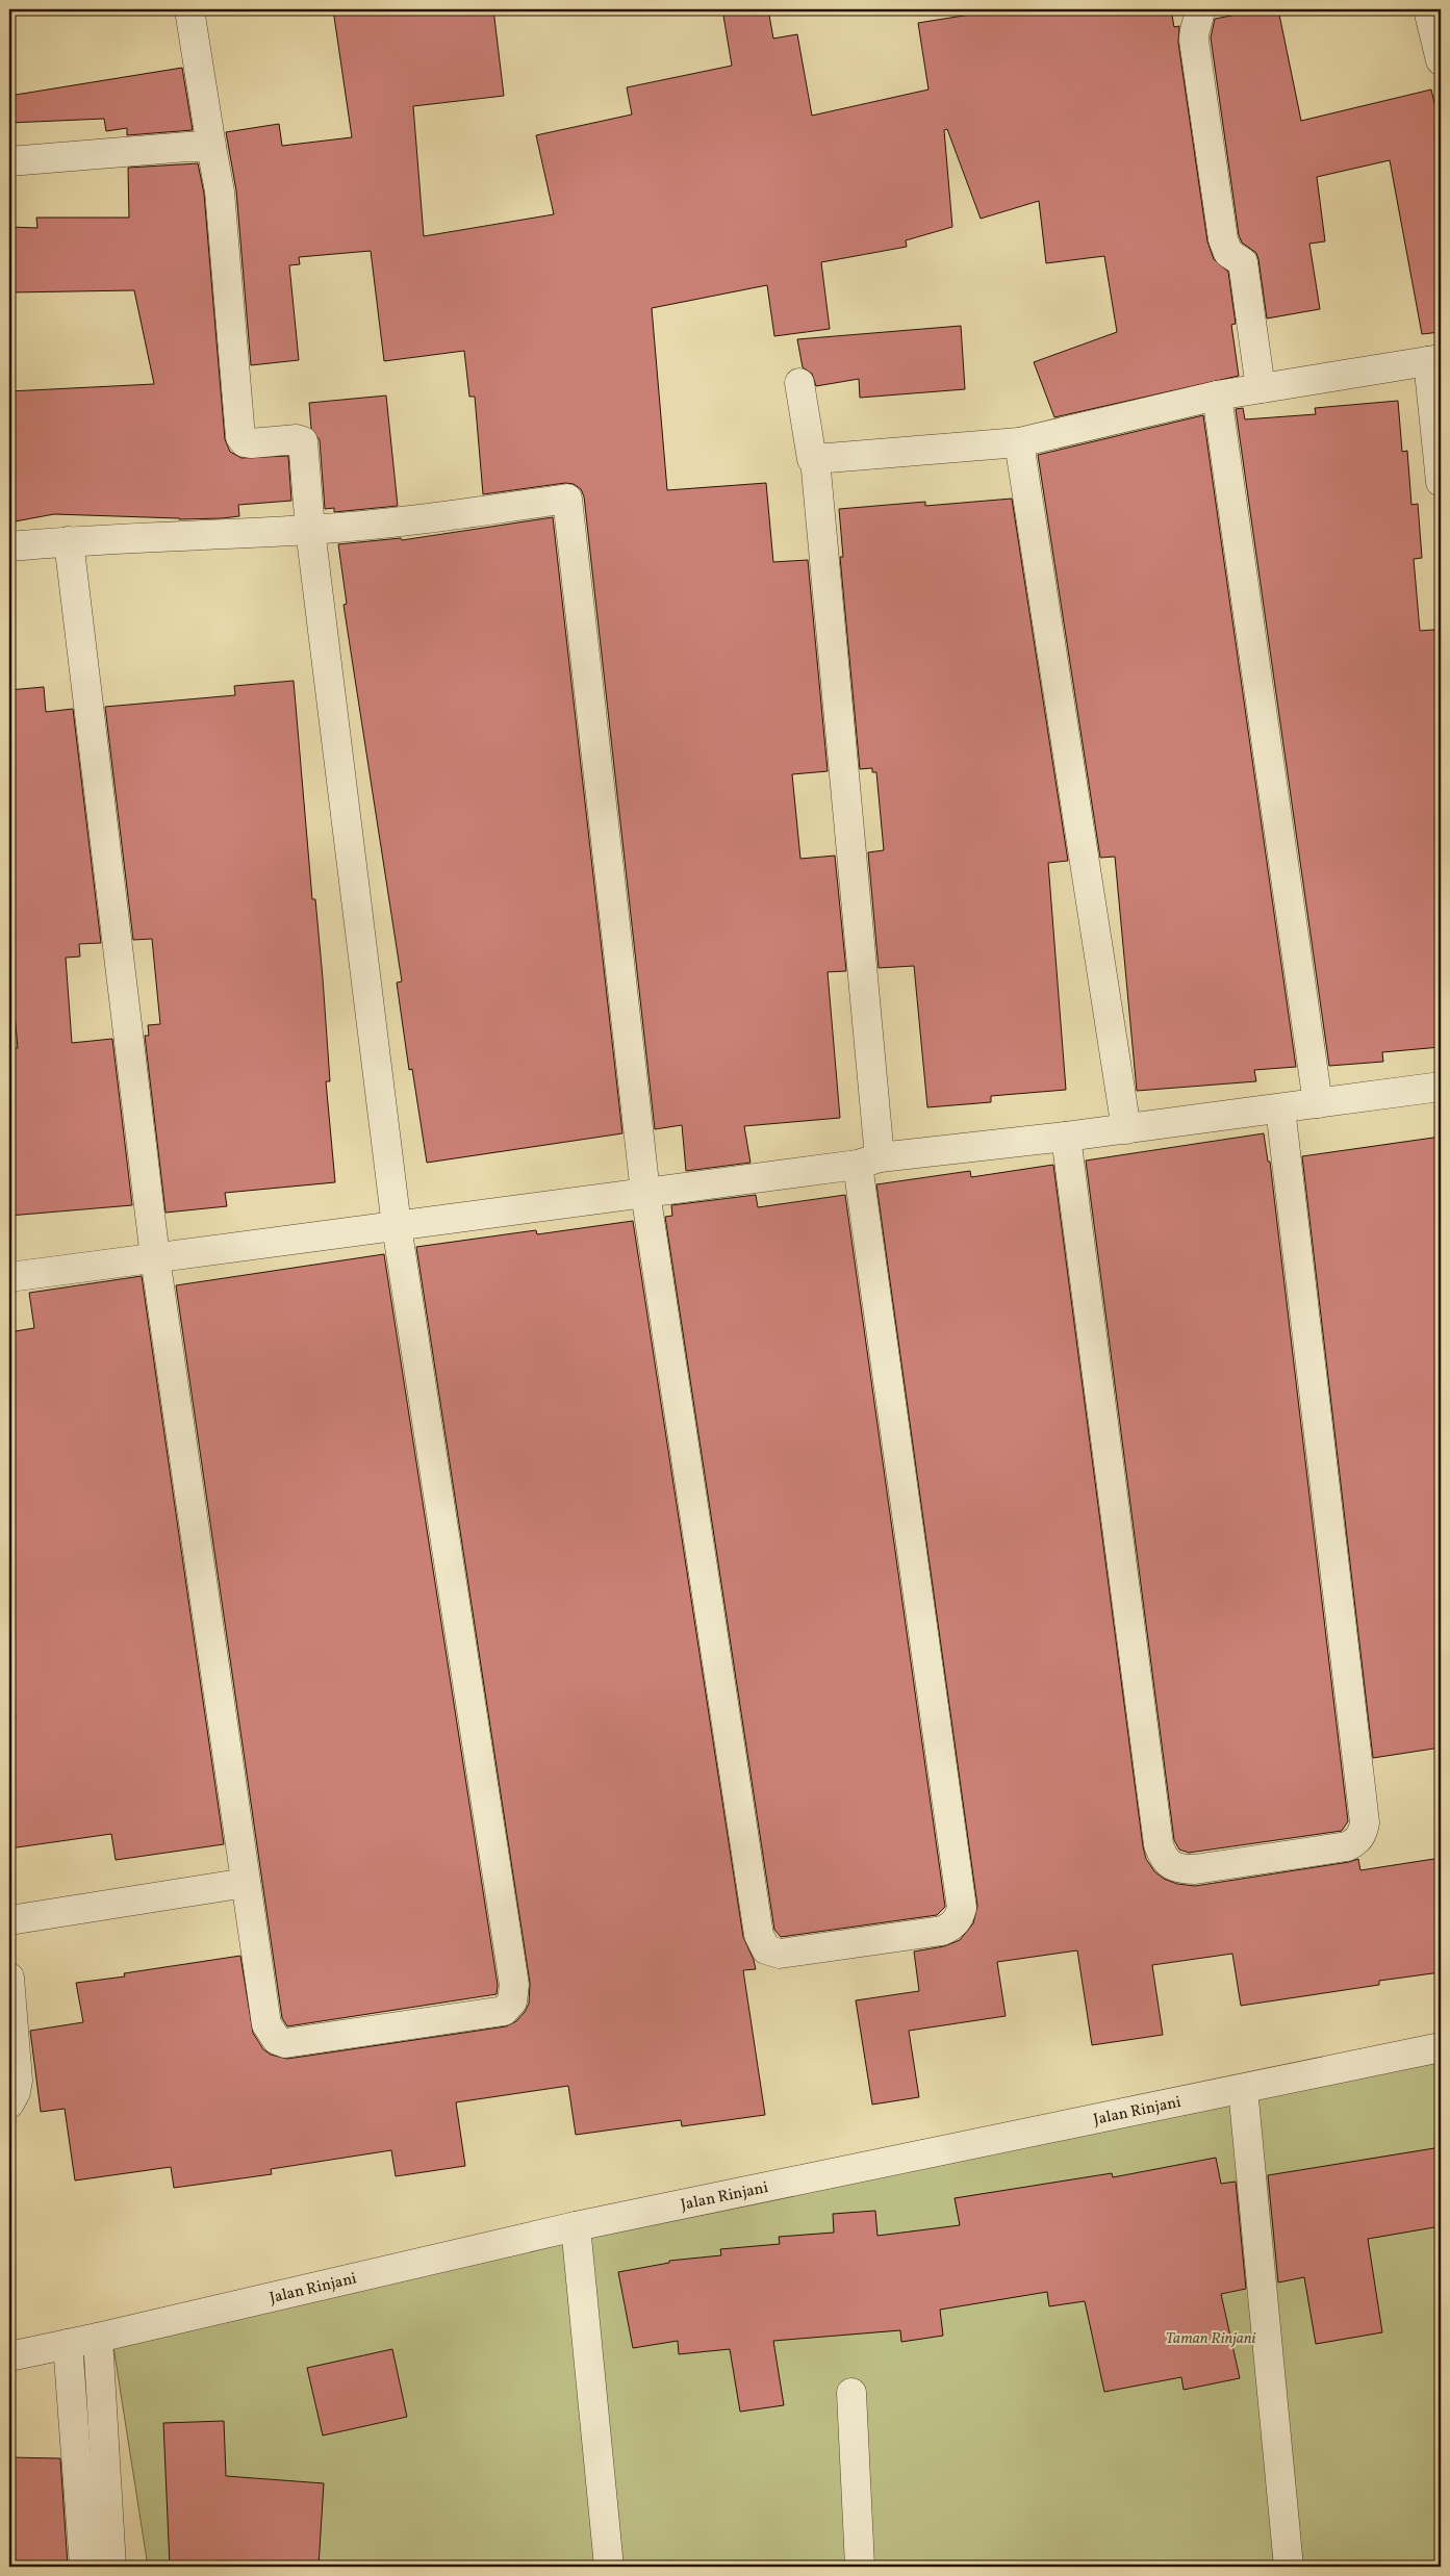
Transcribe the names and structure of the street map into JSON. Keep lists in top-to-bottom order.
{
  "streets": {
    "street": ["Jalan Rinjani"]
  },
  "parks": ["Taman Rinjani"]
}
